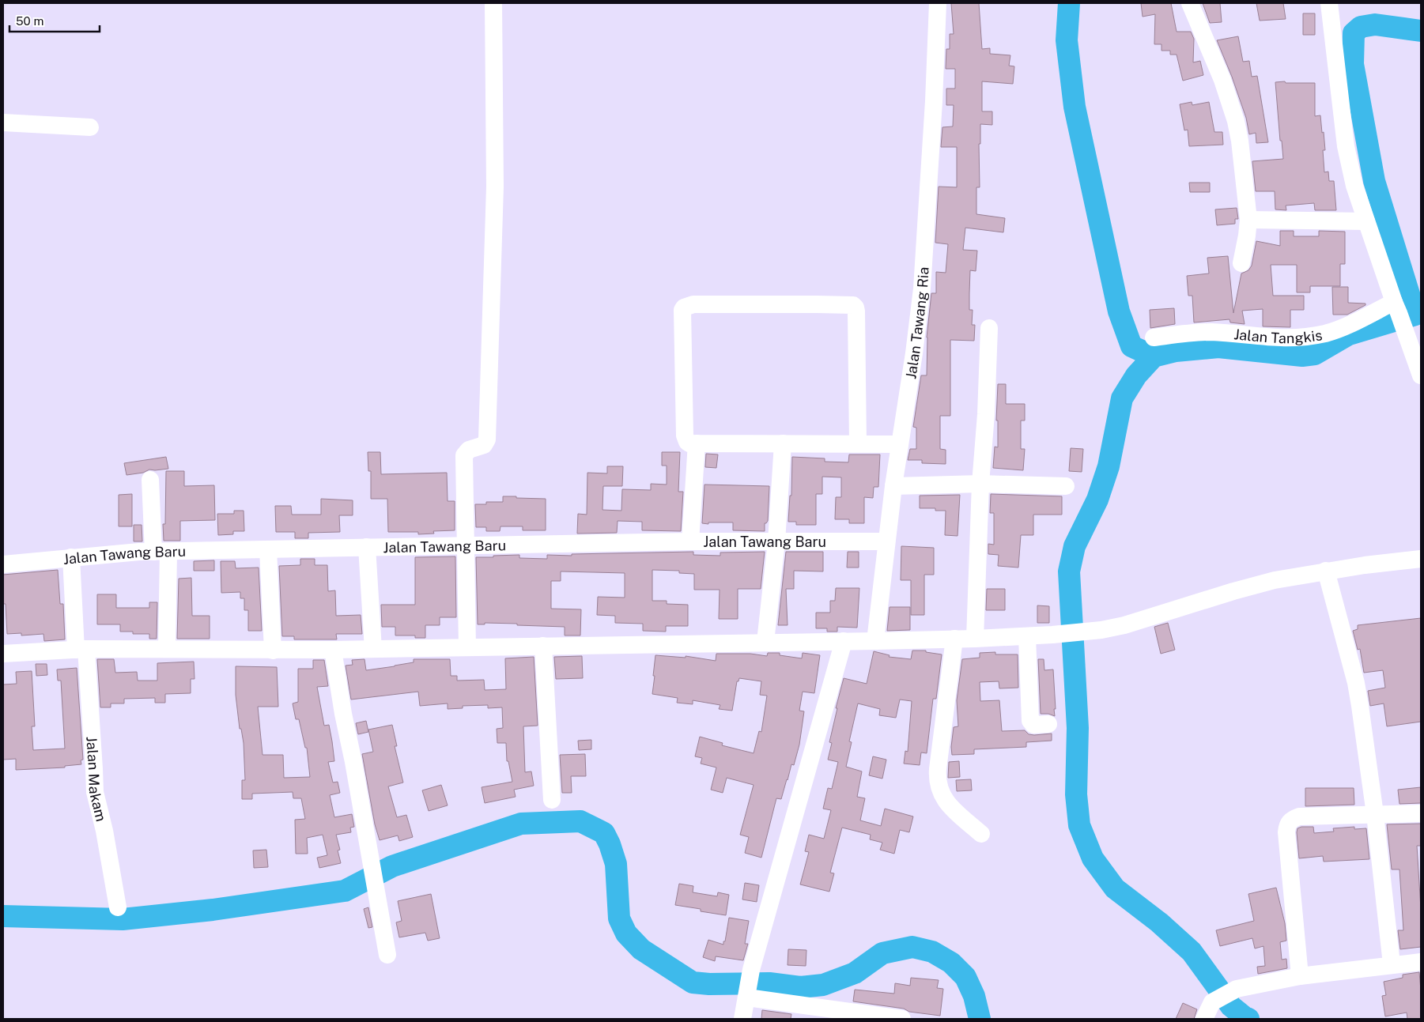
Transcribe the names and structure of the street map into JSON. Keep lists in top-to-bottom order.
{
  "streets": {
    "street": [
      "Jalan Tawang Ria",
      "Jalan Tangkis",
      "Jalan Tawang Baru",
      "Jalan Makam"
    ]
  },
  "crossings": [
    ["Jalan Tawang Ria", "Jalan Tawang Baru"],
    ["Jalan Tawang Baru", "Jalan Makam"]
  ],
  "scale_bar": "50 m"
}
